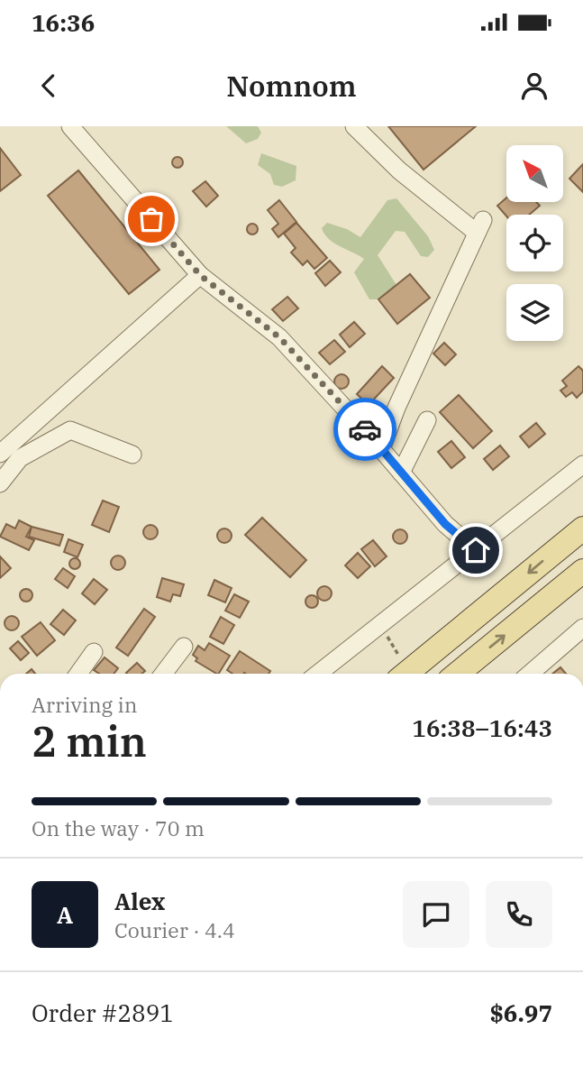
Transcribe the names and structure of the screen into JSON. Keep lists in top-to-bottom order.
{
  "north": "top left",
  "page": {
    "status": "16:36",
    "header": "Nomnom",
    "heading": ["2 min", "Arriving in", "16:38–16:43"],
    "panel": [
      "Alex",
      "Courier · 4.4",
      "Order #2891",
      "$6.97"
    ],
    "bar": "On the way · 70 m",
    "round": "A"
  }
}
